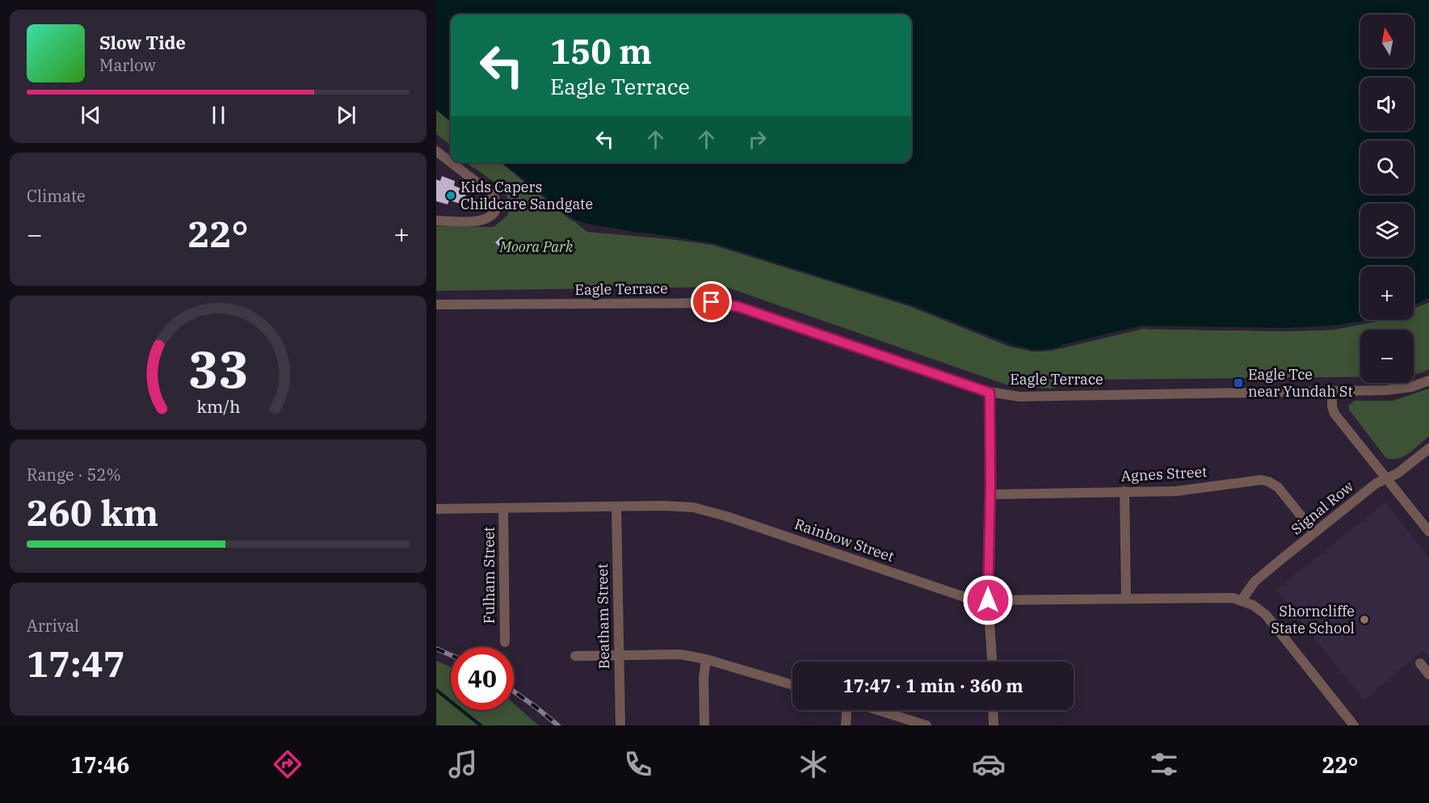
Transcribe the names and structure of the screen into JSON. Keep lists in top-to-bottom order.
{
  "streets": {
    "street": [
      "Eagle Terrace",
      "Agnes Street",
      "Signal Row",
      "Rainbow Street",
      "Fulham Street",
      "Beatham Street"
    ]
  },
  "crossings": [
    ["Agnes Street", "Signal Row"],
    ["Signal Row", "Rainbow Street"],
    ["Rainbow Street", "Fulham Street"],
    ["Rainbow Street", "Beatham Street"]
  ],
  "parks": ["Moora Park"],
  "places": {
    "other": ["Kids Capers Childcare Sandgate", "Shorncliffe State School"],
    "transit": ["Eagle Tce near Yundah St"]
  },
  "north": "top",
  "page": {
    "map_buttons": ["+", "−"],
    "turn": ["150 m", "Eagle Terrace"],
    "song": ["Slow Tide", "Marlow"],
    "tile": [
      "Climate",
      ["Range · 52%", "260 km"],
      ["Arrival", "17:47"]
    ],
    "heat": ["−", "22°", "+"],
    "limit": "40",
    "trip": "17:47 · 1 min · 360 m",
    "tabs": ["17:46", "22°"],
    "gauge": ["33", "km/h"]
  }
}
